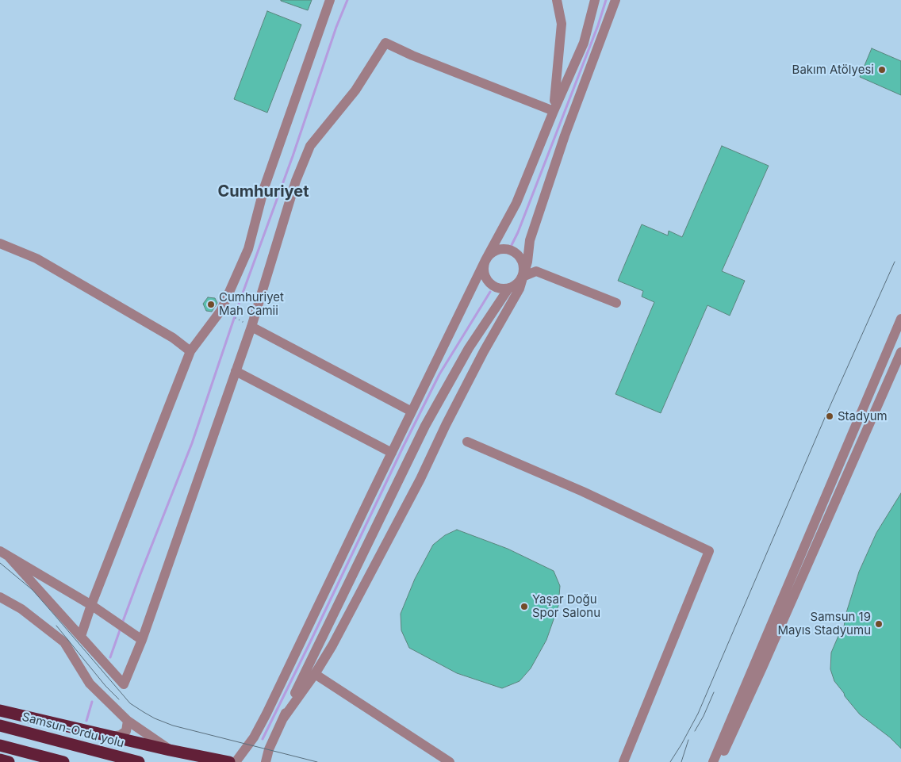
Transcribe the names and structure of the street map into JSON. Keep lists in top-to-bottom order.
{
  "streets": {
    "highway": ["Samsun-Ordu yolu"]
  },
  "districts": ["Cumhuriyet"],
  "places": [
    "Bakım Atölyesi",
    "Cumhuriyet Mah Camii",
    "Stadyum",
    "Yaşar Doğu Spor Salonu",
    "Samsun 19 Mayıs Stadyumu"
  ]
}
